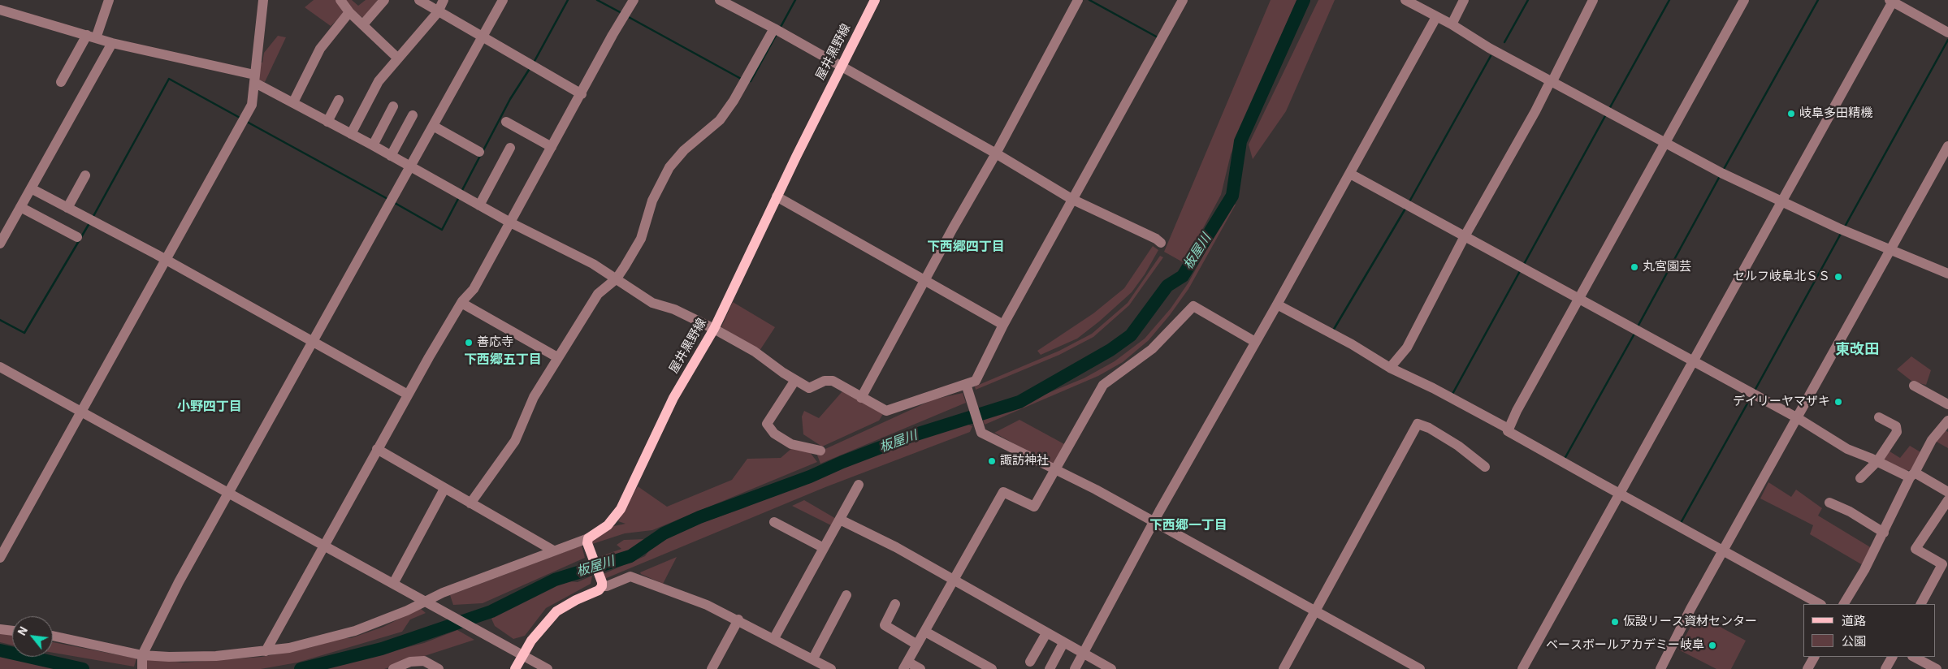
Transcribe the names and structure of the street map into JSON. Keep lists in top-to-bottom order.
{
  "streets": {
    "main road": ["屋井黒野線"]
  },
  "districts": [
    "下西郷四丁目",
    "東改田",
    "下西郷五丁目",
    "小野四丁目",
    "下西郷一丁目"
  ],
  "water": ["板屋川"],
  "places": [
    "岐阜多田精機",
    "丸宮園芸",
    "セルフ岐阜北ＳＳ",
    "善応寺",
    "デイリーヤマザキ",
    "諏訪神社",
    "仮設リース資材センター",
    "ベースボールアカデミー岐阜"
  ],
  "legend": ["道路", "公園"],
  "north": "top left"
}
